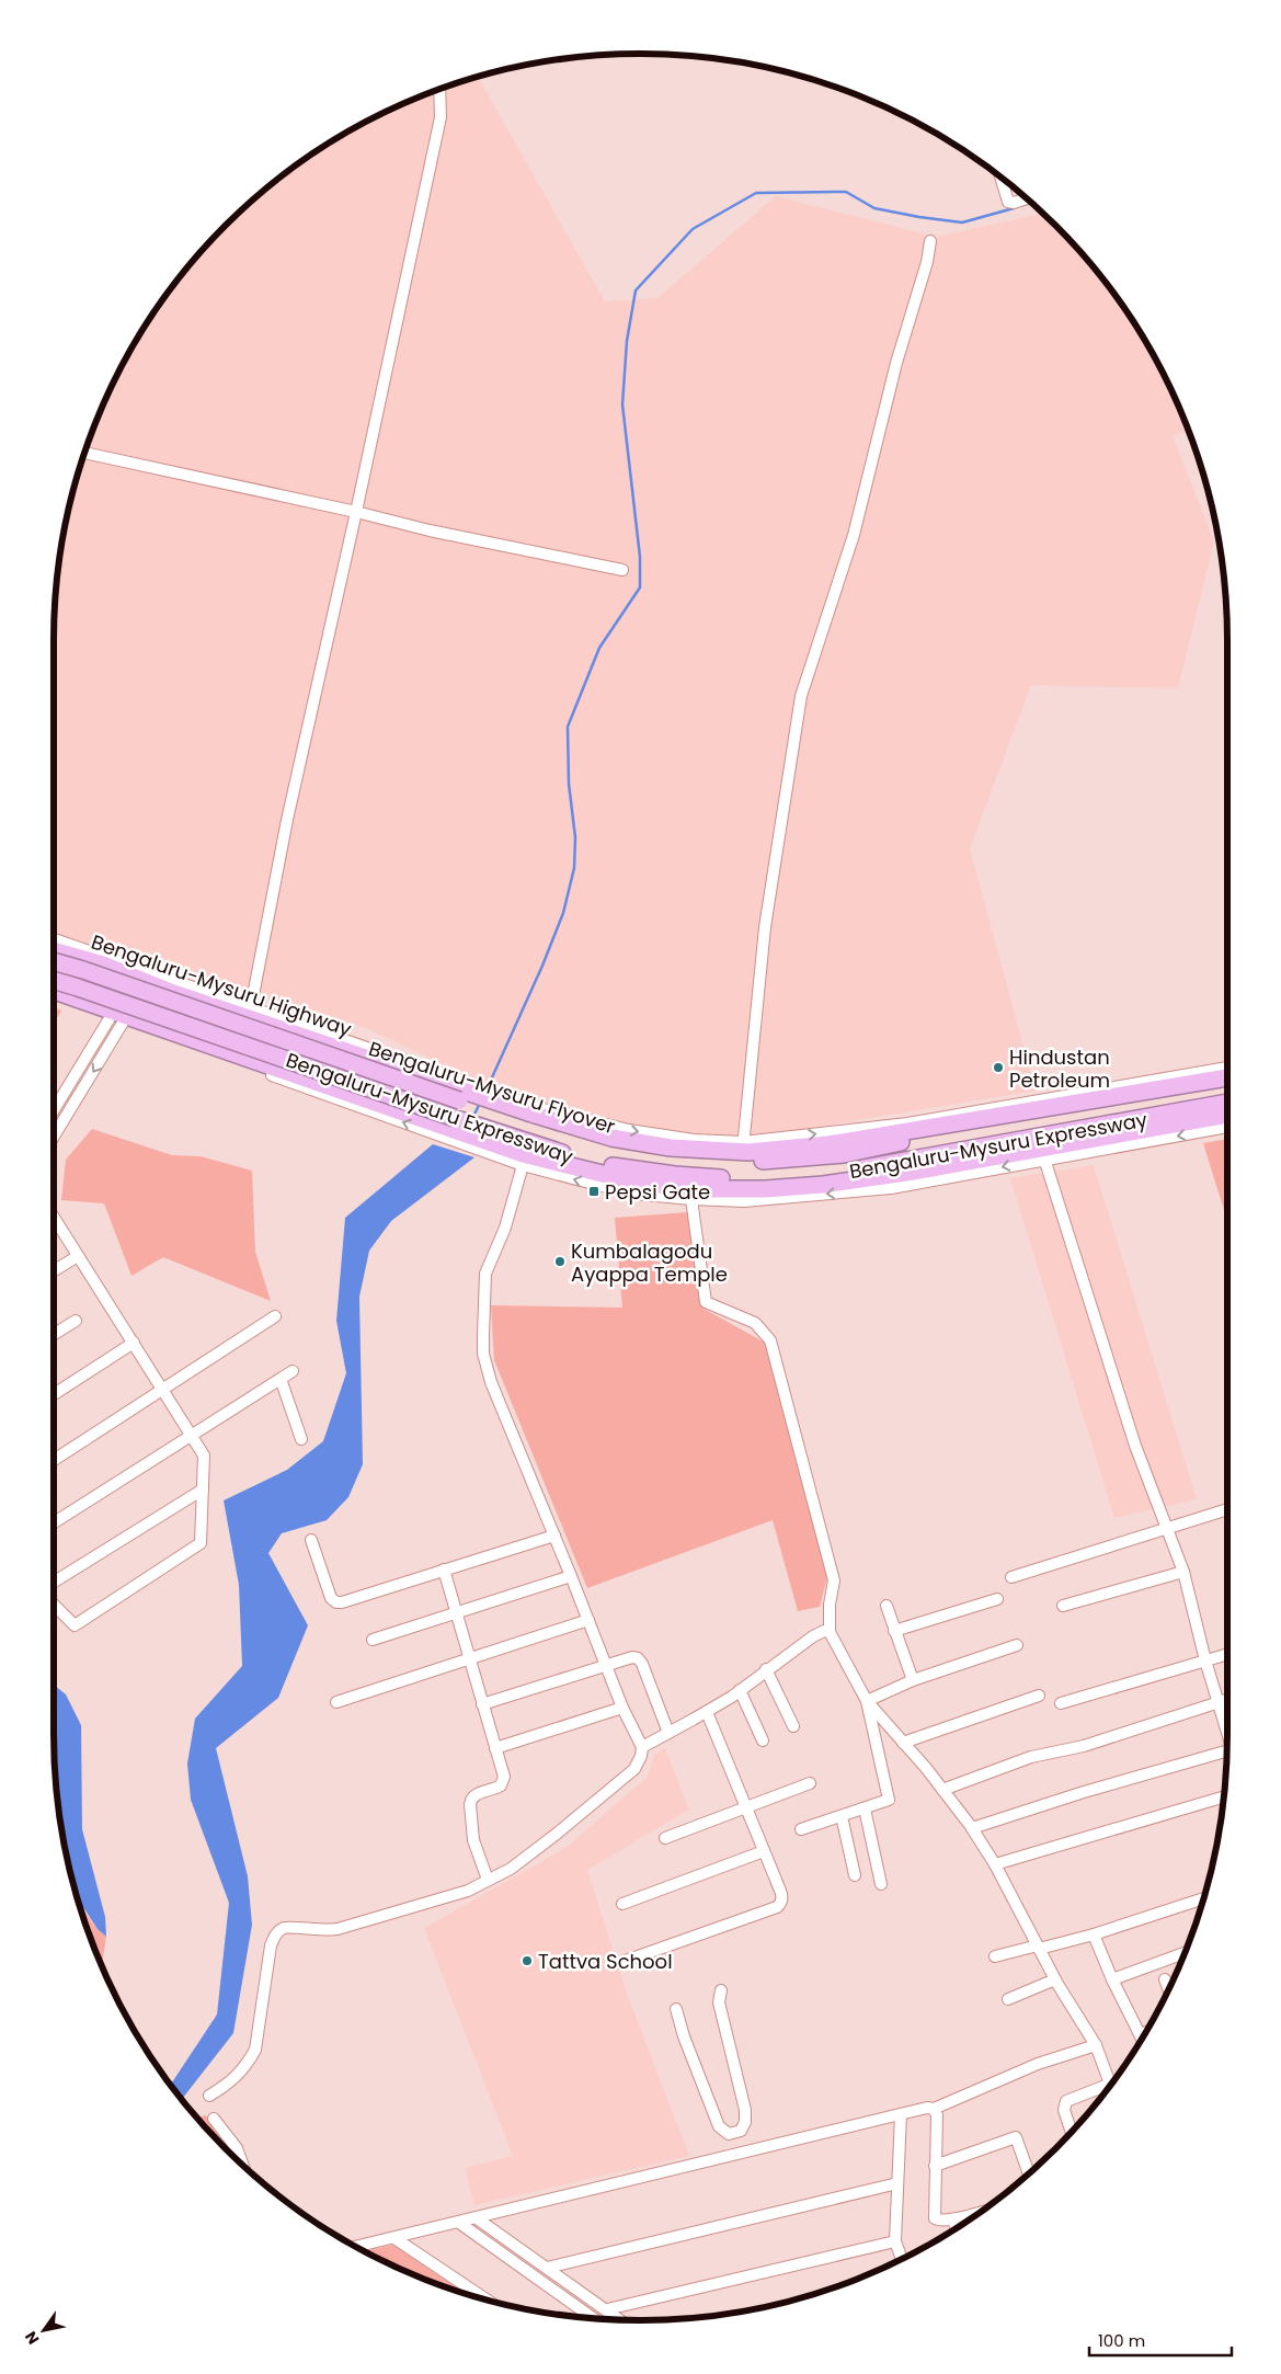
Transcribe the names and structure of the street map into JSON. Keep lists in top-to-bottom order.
{
  "streets": {
    "highway": ["Bengaluru-Mysuru Highway", "Bengaluru-Mysuru Flyover", "Bengaluru-Mysuru Expressway"]
  },
  "crossings": [
    ["Bengaluru-Mysuru Flyover", "Bengaluru-Mysuru Expressway"]
  ],
  "one_way": ["Bengaluru-Mysuru Highway"],
  "places": {
    "other": ["Hindustan Petroleum", "Kumbalagodu Ayappa Temple", "Tattva School"],
    "transit": ["Pepsi Gate"]
  },
  "scale_bar": "100 m",
  "north": "bottom left"
}
